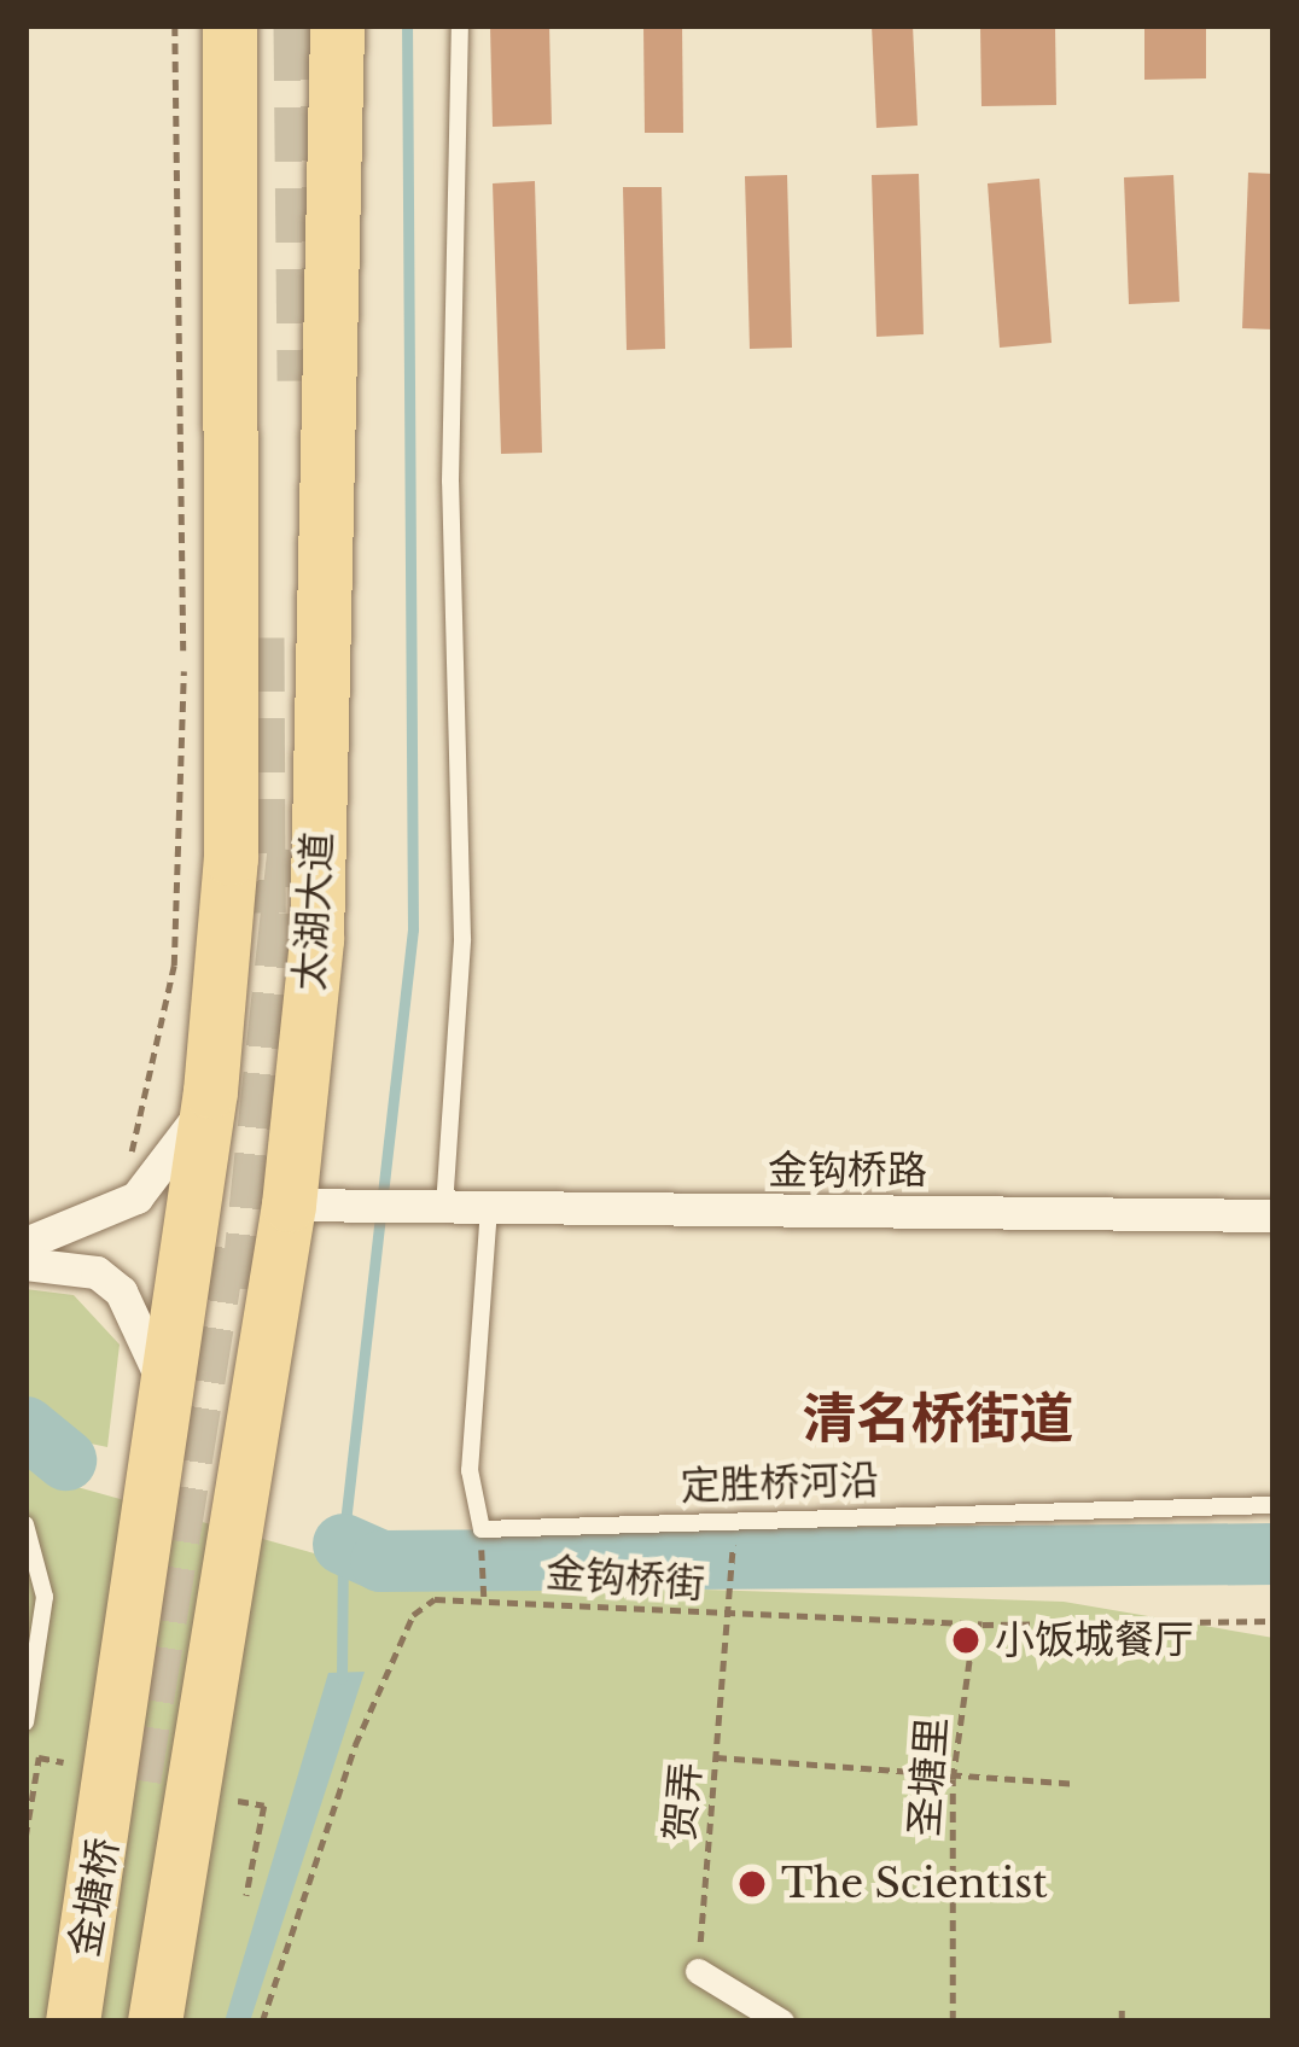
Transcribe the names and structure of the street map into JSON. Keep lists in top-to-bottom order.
{
  "streets": {
    "main road": ["太湖大道", "金塘桥"],
    "street": ["金钩桥路"],
    "lane": ["定胜桥河沿"],
    "path": ["金钩桥街", "圣塘里", "贺弄"]
  },
  "crossings": [
    ["太湖大道", "金钩桥路"],
    ["定胜桥河沿", "贺弄"],
    ["金钩桥街", "圣塘里"],
    ["金钩桥街", "贺弄"]
  ],
  "districts": ["清名桥街道"],
  "places": ["小饭城餐厅", "The Scientist"]
}
